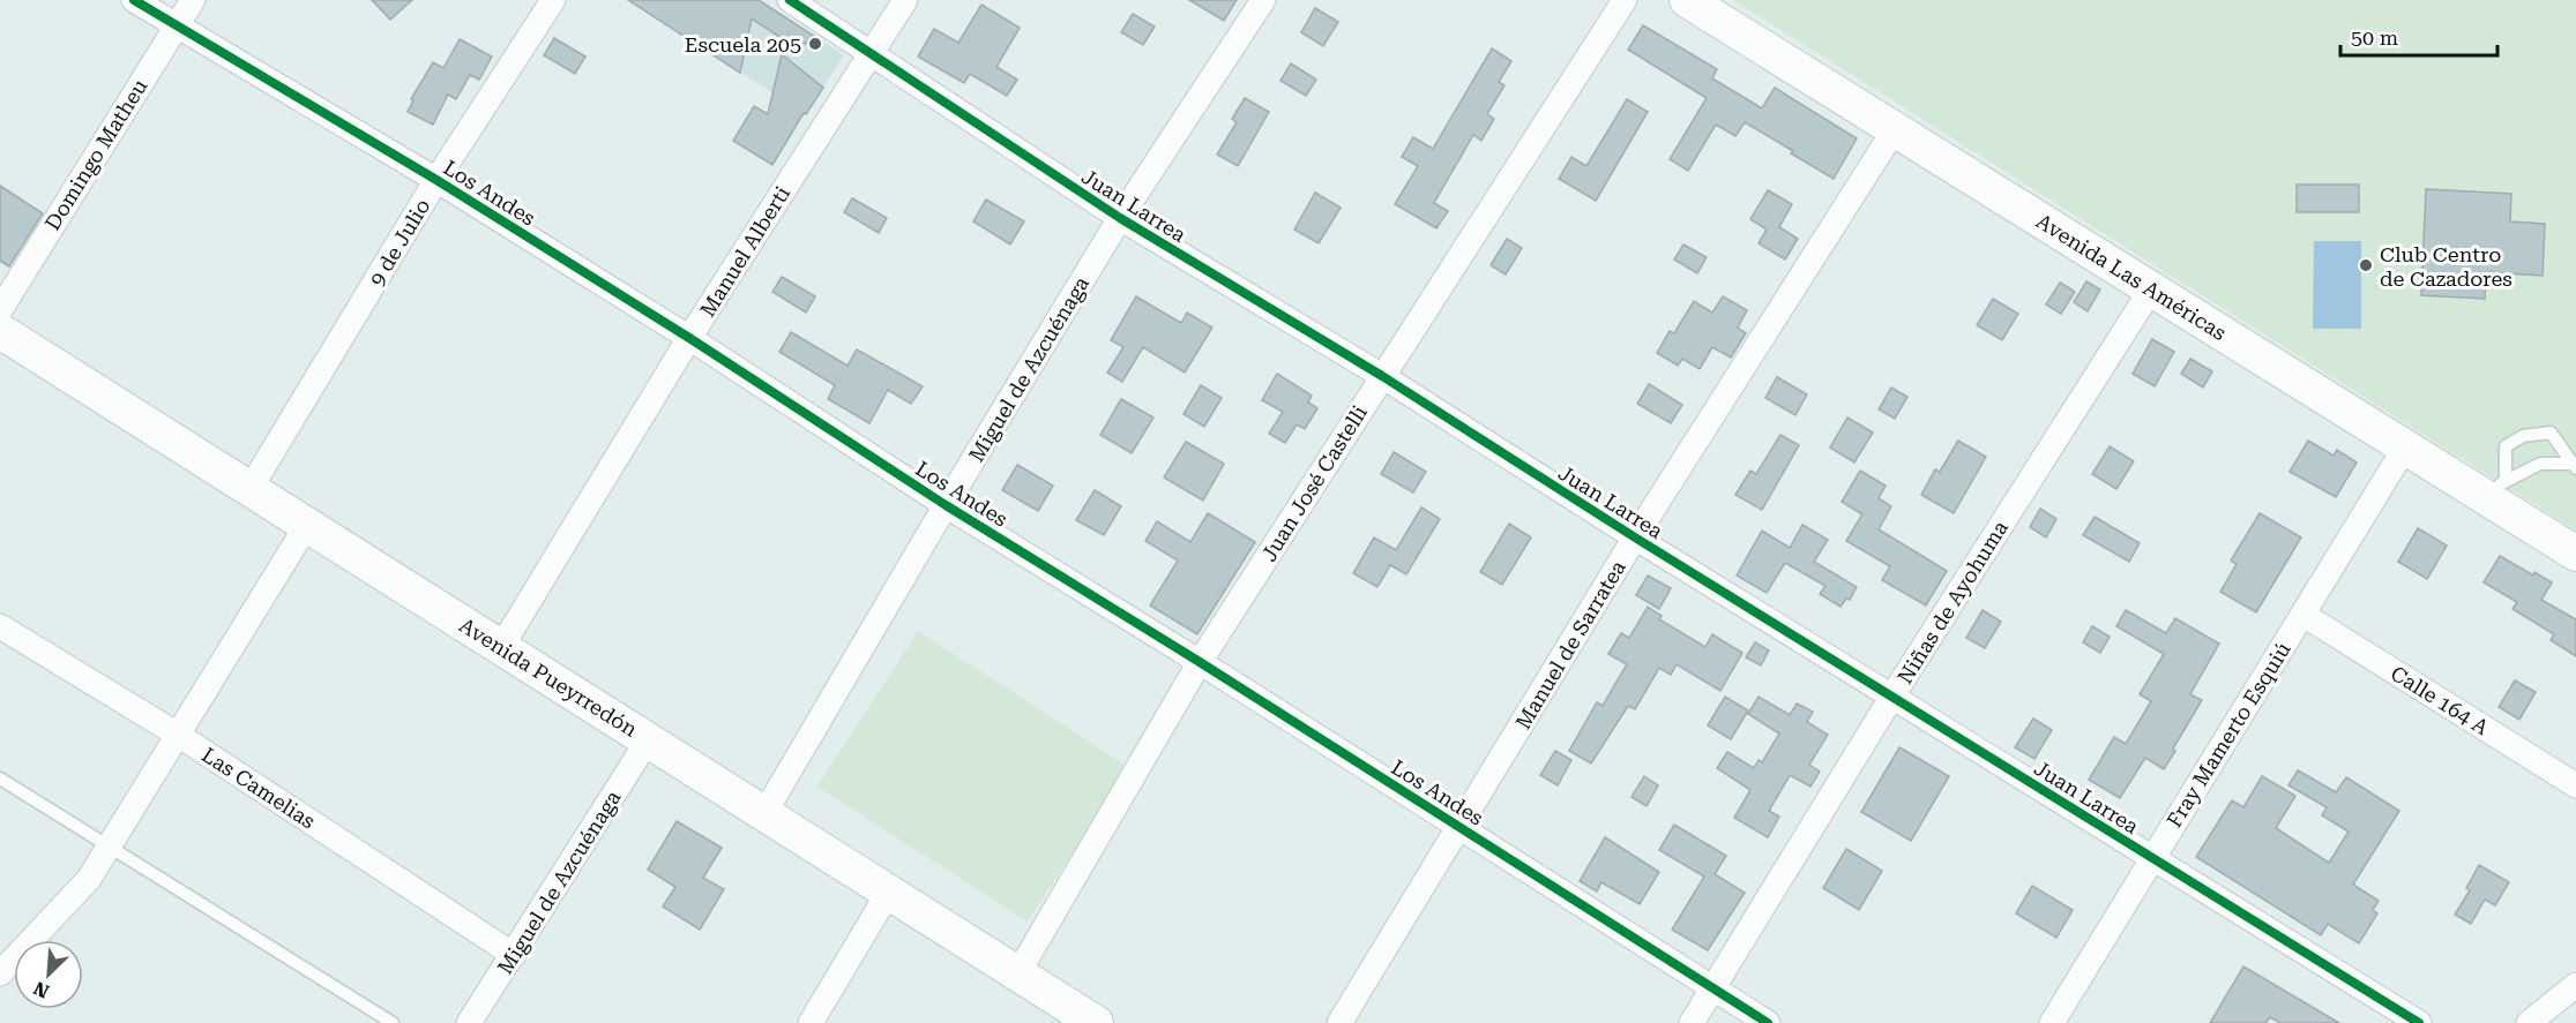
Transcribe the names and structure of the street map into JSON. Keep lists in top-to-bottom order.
{
  "streets": {
    "main road": ["Avenida Las Américas", "Avenida Pueyrredón"],
    "street": [
      "Domingo Matheu",
      "Los Andes",
      "Juan Larrea",
      "9 de Julio",
      "Manuel Alberti",
      "Miguel de Azcuénaga",
      "Juan José Castelli",
      "Niñas de Ayohuma",
      "Manuel de Sarratea",
      "Calle 164 A",
      "Fray Mamerto Esquiú",
      "Las Camelias"
    ]
  },
  "crossings": [
    ["Domingo Matheu", "Los Andes"],
    ["Los Andes", "9 de Julio"],
    ["Los Andes", "Manuel Alberti"],
    ["Los Andes", "Miguel de Azcuénaga"],
    ["Los Andes", "Juan José Castelli"],
    ["Los Andes", "Niñas de Ayohuma"],
    ["Los Andes", "Manuel de Sarratea"],
    ["Juan Larrea", "Manuel Alberti"],
    ["Juan Larrea", "Miguel de Azcuénaga"],
    ["Juan Larrea", "Juan José Castelli"],
    ["Juan Larrea", "Niñas de Ayohuma"],
    ["Juan Larrea", "Manuel de Sarratea"],
    ["Juan Larrea", "Fray Mamerto Esquiú"],
    ["9 de Julio", "Avenida Pueyrredón"],
    ["Manuel Alberti", "Avenida Pueyrredón"],
    ["Avenida Las Américas", "Niñas de Ayohuma"],
    ["Avenida Las Américas", "Manuel de Sarratea"],
    ["Avenida Las Américas", "Fray Mamerto Esquiú"],
    ["Miguel de Azcuénaga", "Avenida Pueyrredón"],
    ["Miguel de Azcuénaga", "Las Camelias"],
    ["Juan José Castelli", "Avenida Pueyrredón"],
    ["Calle 164 A", "Fray Mamerto Esquiú"]
  ],
  "places": ["Escuela 205", "Club Centro de Cazadores"],
  "scale_bar": "50 m",
  "north": "bottom left"
}
